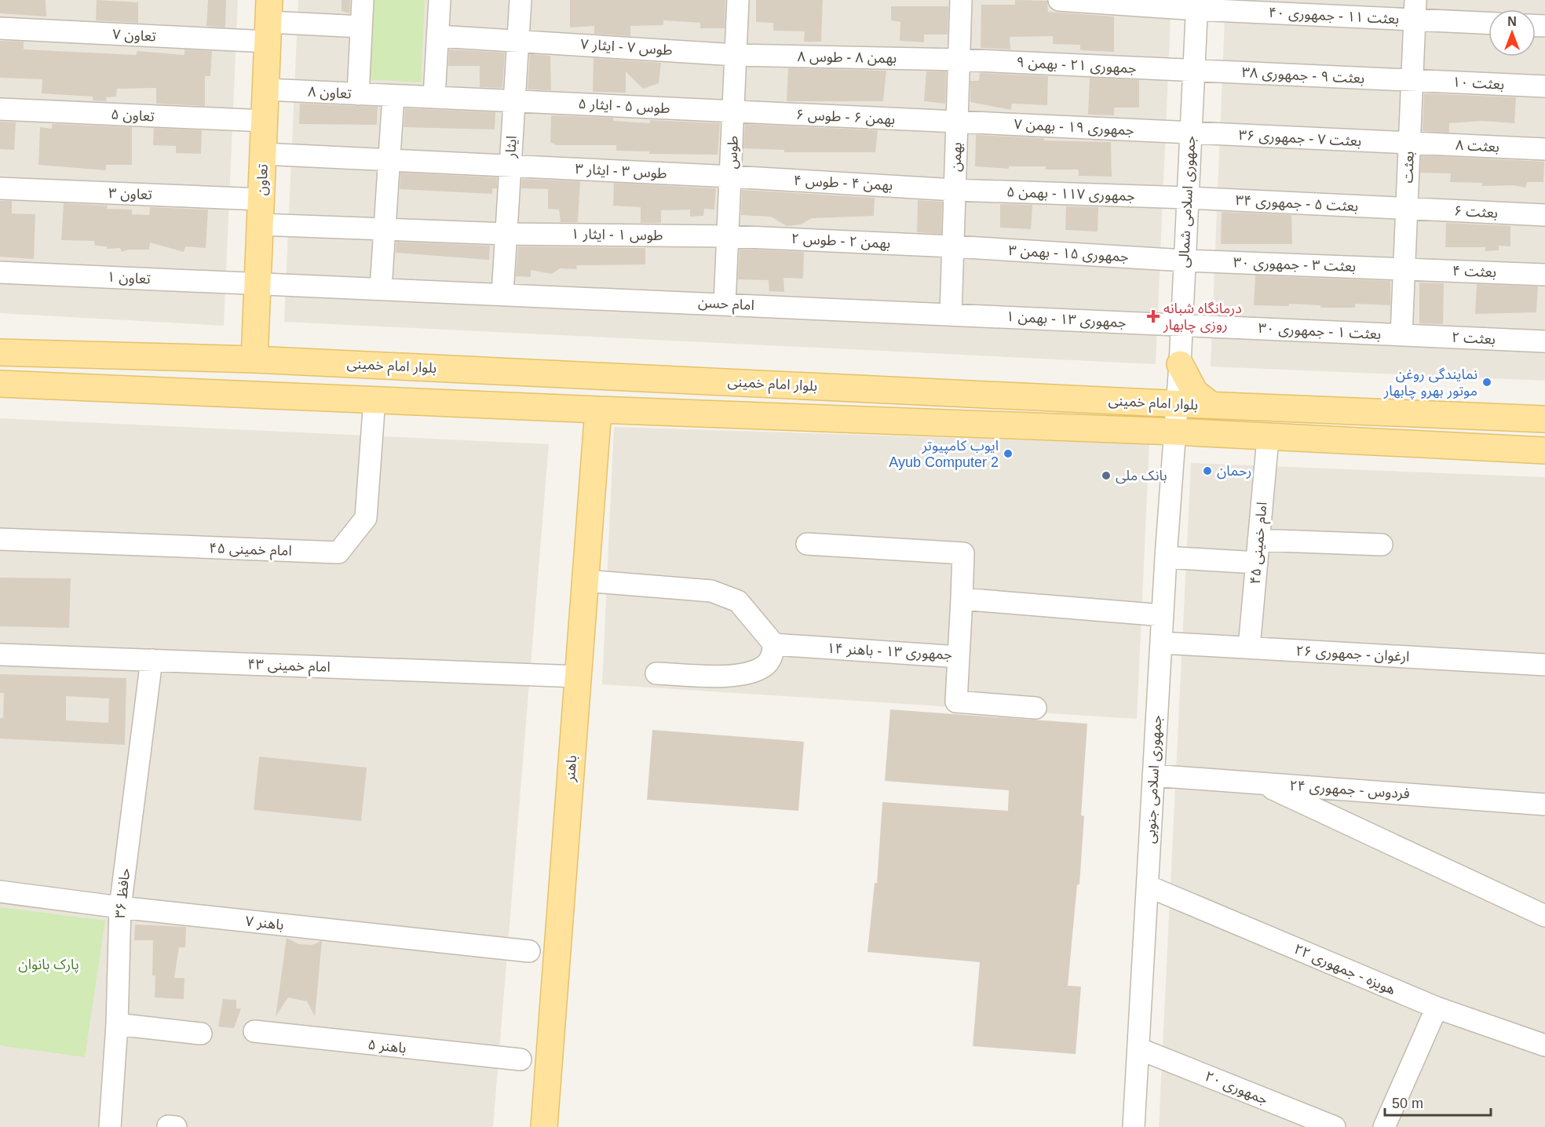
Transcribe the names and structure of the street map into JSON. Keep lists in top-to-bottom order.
{
  "streets": {
    "main road": ["تعاون", "بلوار امام خمینی", "باهنر"],
    "street": [
      "بعثت ۱۱ - جمهوری ۴۰",
      "تعاون ۷",
      "طوس ۷ - ایثار ۷",
      "بهمن ۸ - طوس ۸",
      "جمهوری ۲۱ - بهمن ۹",
      "بعثت ۹ - جمهوری ۳۸",
      "بعثت ۱۰",
      "تعاون ۸",
      "طوس ۵ - ایثار ۵",
      "تعاون ۵",
      "بهمن ۶ - طوس ۶",
      "جمهوری ۱۹ - بهمن ۷",
      "بعثت ۷ - جمهوری ۳۶",
      "بعثت ۸",
      "ایثار",
      "طوس",
      "بهمن",
      "بعثت",
      "طوس ۳ - ایثار ۳",
      "بهمن ۴ - طوس ۴",
      "تعاون ۳",
      "جمهوری ۱۱۷ - بهمن ۵",
      "جمهوری اسلامی شمالی",
      "بعثت ۵ - جمهوری ۳۴",
      "بعثت ۶",
      "طوس ۱ - ایثار ۱",
      "بهمن ۲ - طوس ۲",
      "جمهوری ۱۵ - بهمن ۳",
      "بعثت ۳ - جمهوری ۳۰",
      "بعثت ۴",
      "تعاون ۱",
      "امام حسن",
      "جمهوری ۱۳ - بهمن ۱",
      "بعثت ۱ - جمهوری ۳۰",
      "بعثت ۲",
      "امام خمینی ۴۵",
      "جمهوری ۱۳ - باهنر ۱۴",
      "ارغوان - جمهوری ۲۶",
      "امام خمینی ۴۳",
      "جمهوری اسلامی جنوبی",
      "فردوس - جمهوری ۲۴",
      "حافظ ۳۶",
      "باهنر ۷",
      "هویزه - جمهوری ۲۲",
      "باهنر ۵",
      "جمهوری ۲۰"
    ]
  },
  "crossings": [
    ["بعثت ۱۱ - جمهوری ۴۰", "بعثت"],
    ["بعثت ۱۱ - جمهوری ۴۰", "جمهوری اسلامی شمالی"],
    ["تعاون ۷", "تعاون"],
    ["طوس ۷ - ایثار ۷", "بهمن ۸ - طوس ۸"],
    ["طوس ۷ - ایثار ۷", "ایثار"],
    ["طوس ۷ - ایثار ۷", "طوس"],
    ["بهمن ۸ - طوس ۸", "جمهوری ۲۱ - بهمن ۹"],
    ["بهمن ۸ - طوس ۸", "طوس"],
    ["بهمن ۸ - طوس ۸", "بهمن"],
    ["جمهوری ۲۱ - بهمن ۹", "بعثت ۹ - جمهوری ۳۸"],
    ["جمهوری ۲۱ - بهمن ۹", "بهمن"],
    ["جمهوری ۲۱ - بهمن ۹", "جمهوری اسلامی شمالی"],
    ["بعثت ۹ - جمهوری ۳۸", "بعثت ۱۰"],
    ["بعثت ۹ - جمهوری ۳۸", "بعثت"],
    ["بعثت ۹ - جمهوری ۳۸", "جمهوری اسلامی شمالی"],
    ["بعثت ۱۰", "بعثت"],
    ["تعاون ۸", "طوس ۵ - ایثار ۵"],
    ["تعاون ۸", "تعاون"],
    ["طوس ۵ - ایثار ۵", "بهمن ۶ - طوس ۶"],
    ["طوس ۵ - ایثار ۵", "ایثار"],
    ["طوس ۵ - ایثار ۵", "طوس"],
    ["تعاون ۵", "تعاون"],
    ["بهمن ۶ - طوس ۶", "جمهوری ۱۹ - بهمن ۷"],
    ["بهمن ۶ - طوس ۶", "طوس"],
    ["بهمن ۶ - طوس ۶", "بهمن"],
    ["جمهوری ۱۹ - بهمن ۷", "بعثت ۷ - جمهوری ۳۶"],
    ["جمهوری ۱۹ - بهمن ۷", "بهمن"],
    ["جمهوری ۱۹ - بهمن ۷", "جمهوری اسلامی شمالی"],
    ["بعثت ۷ - جمهوری ۳۶", "بعثت ۸"],
    ["بعثت ۷ - جمهوری ۳۶", "بعثت"],
    ["بعثت ۷ - جمهوری ۳۶", "جمهوری اسلامی شمالی"],
    ["بعثت ۸", "بعثت"],
    ["ایثار", "طوس ۳ - ایثار ۳"],
    ["ایثار", "طوس ۱ - ایثار ۱"],
    ["ایثار", "امام حسن"],
    ["طوس", "طوس ۳ - ایثار ۳"],
    ["طوس", "بهمن ۴ - طوس ۴"],
    ["طوس", "طوس ۱ - ایثار ۱"],
    ["طوس", "بهمن ۲ - طوس ۲"],
    ["طوس", "امام حسن"],
    ["بهمن", "بهمن ۴ - طوس ۴"],
    ["بهمن", "جمهوری ۱۱۷ - بهمن ۵"],
    ["بهمن", "بهمن ۲ - طوس ۲"],
    ["بهمن", "جمهوری ۱۵ - بهمن ۳"],
    ["بهمن", "امام حسن"],
    ["بهمن", "جمهوری ۱۳ - بهمن ۱"],
    ["بعثت", "بعثت ۵ - جمهوری ۳۴"],
    ["بعثت", "بعثت ۶"],
    ["بعثت", "بعثت ۳ - جمهوری ۳۰"],
    ["بعثت", "بعثت ۴"],
    ["بعثت", "بعثت ۱ - جمهوری ۳۰"],
    ["بعثت", "بعثت ۲"],
    ["طوس ۳ - ایثار ۳", "تعاون"],
    ["طوس ۳ - ایثار ۳", "بهمن ۴ - طوس ۴"],
    ["تعاون", "تعاون ۳"],
    ["تعاون", "تعاون ۱"],
    ["تعاون", "بلوار امام خمینی"],
    ["بهمن ۴ - طوس ۴", "جمهوری ۱۱۷ - بهمن ۵"],
    ["تعاون ۳", "طوس ۱ - ایثار ۱"],
    ["جمهوری ۱۱۷ - بهمن ۵", "جمهوری اسلامی شمالی"],
    ["جمهوری ۱۱۷ - بهمن ۵", "بعثت ۵ - جمهوری ۳۴"],
    ["جمهوری اسلامی شمالی", "بعثت ۵ - جمهوری ۳۴"],
    ["جمهوری اسلامی شمالی", "جمهوری ۱۵ - بهمن ۳"],
    ["جمهوری اسلامی شمالی", "بعثت ۳ - جمهوری ۳۰"],
    ["جمهوری اسلامی شمالی", "جمهوری ۱۳ - بهمن ۱"],
    ["جمهوری اسلامی شمالی", "بعثت ۱ - جمهوری ۳۰"],
    ["جمهوری اسلامی شمالی", "بلوار امام خمینی"],
    ["جمهوری اسلامی شمالی", "جمهوری اسلامی جنوبی"],
    ["بعثت ۵ - جمهوری ۳۴", "بعثت ۶"],
    ["طوس ۱ - ایثار ۱", "بهمن ۲ - طوس ۲"],
    ["بهمن ۲ - طوس ۲", "جمهوری ۱۵ - بهمن ۳"],
    ["جمهوری ۱۵ - بهمن ۳", "بعثت ۳ - جمهوری ۳۰"],
    ["بعثت ۳ - جمهوری ۳۰", "بعثت ۴"],
    ["تعاون ۱", "امام حسن"],
    ["امام حسن", "جمهوری ۱۳ - بهمن ۱"],
    ["جمهوری ۱۳ - بهمن ۱", "بعثت ۱ - جمهوری ۳۰"],
    ["بعثت ۱ - جمهوری ۳۰", "بعثت ۲"],
    ["بلوار امام خمینی", "امام خمینی ۴۵"],
    ["بلوار امام خمینی", "باهنر"],
    ["بلوار امام خمینی", "جمهوری اسلامی جنوبی"],
    ["امام خمینی ۴۵", "ارغوان - جمهوری ۲۶"],
    ["ارغوان - جمهوری ۲۶", "جمهوری اسلامی جنوبی"],
    ["امام خمینی ۴۳", "باهنر"],
    ["امام خمینی ۴۳", "حافظ ۳۶"],
    ["جمهوری اسلامی جنوبی", "فردوس - جمهوری ۲۴"],
    ["جمهوری اسلامی جنوبی", "هویزه - جمهوری ۲۲"],
    ["جمهوری اسلامی جنوبی", "جمهوری ۲۰"],
    ["حافظ ۳۶", "باهنر ۷"]
  ],
  "parks": ["پارک بانوان"],
  "places": {
    "health": ["درمانگاه شبانه روزی چابهار"],
    "other": [
      "نمایندگی روغن موتور بهرو چابهار",
      "ایوب کامپیوتر Ayub Computer 2",
      "رحمان",
      "بانک ملی"
    ]
  },
  "scale_bar": "50 m",
  "north": "top"
}
